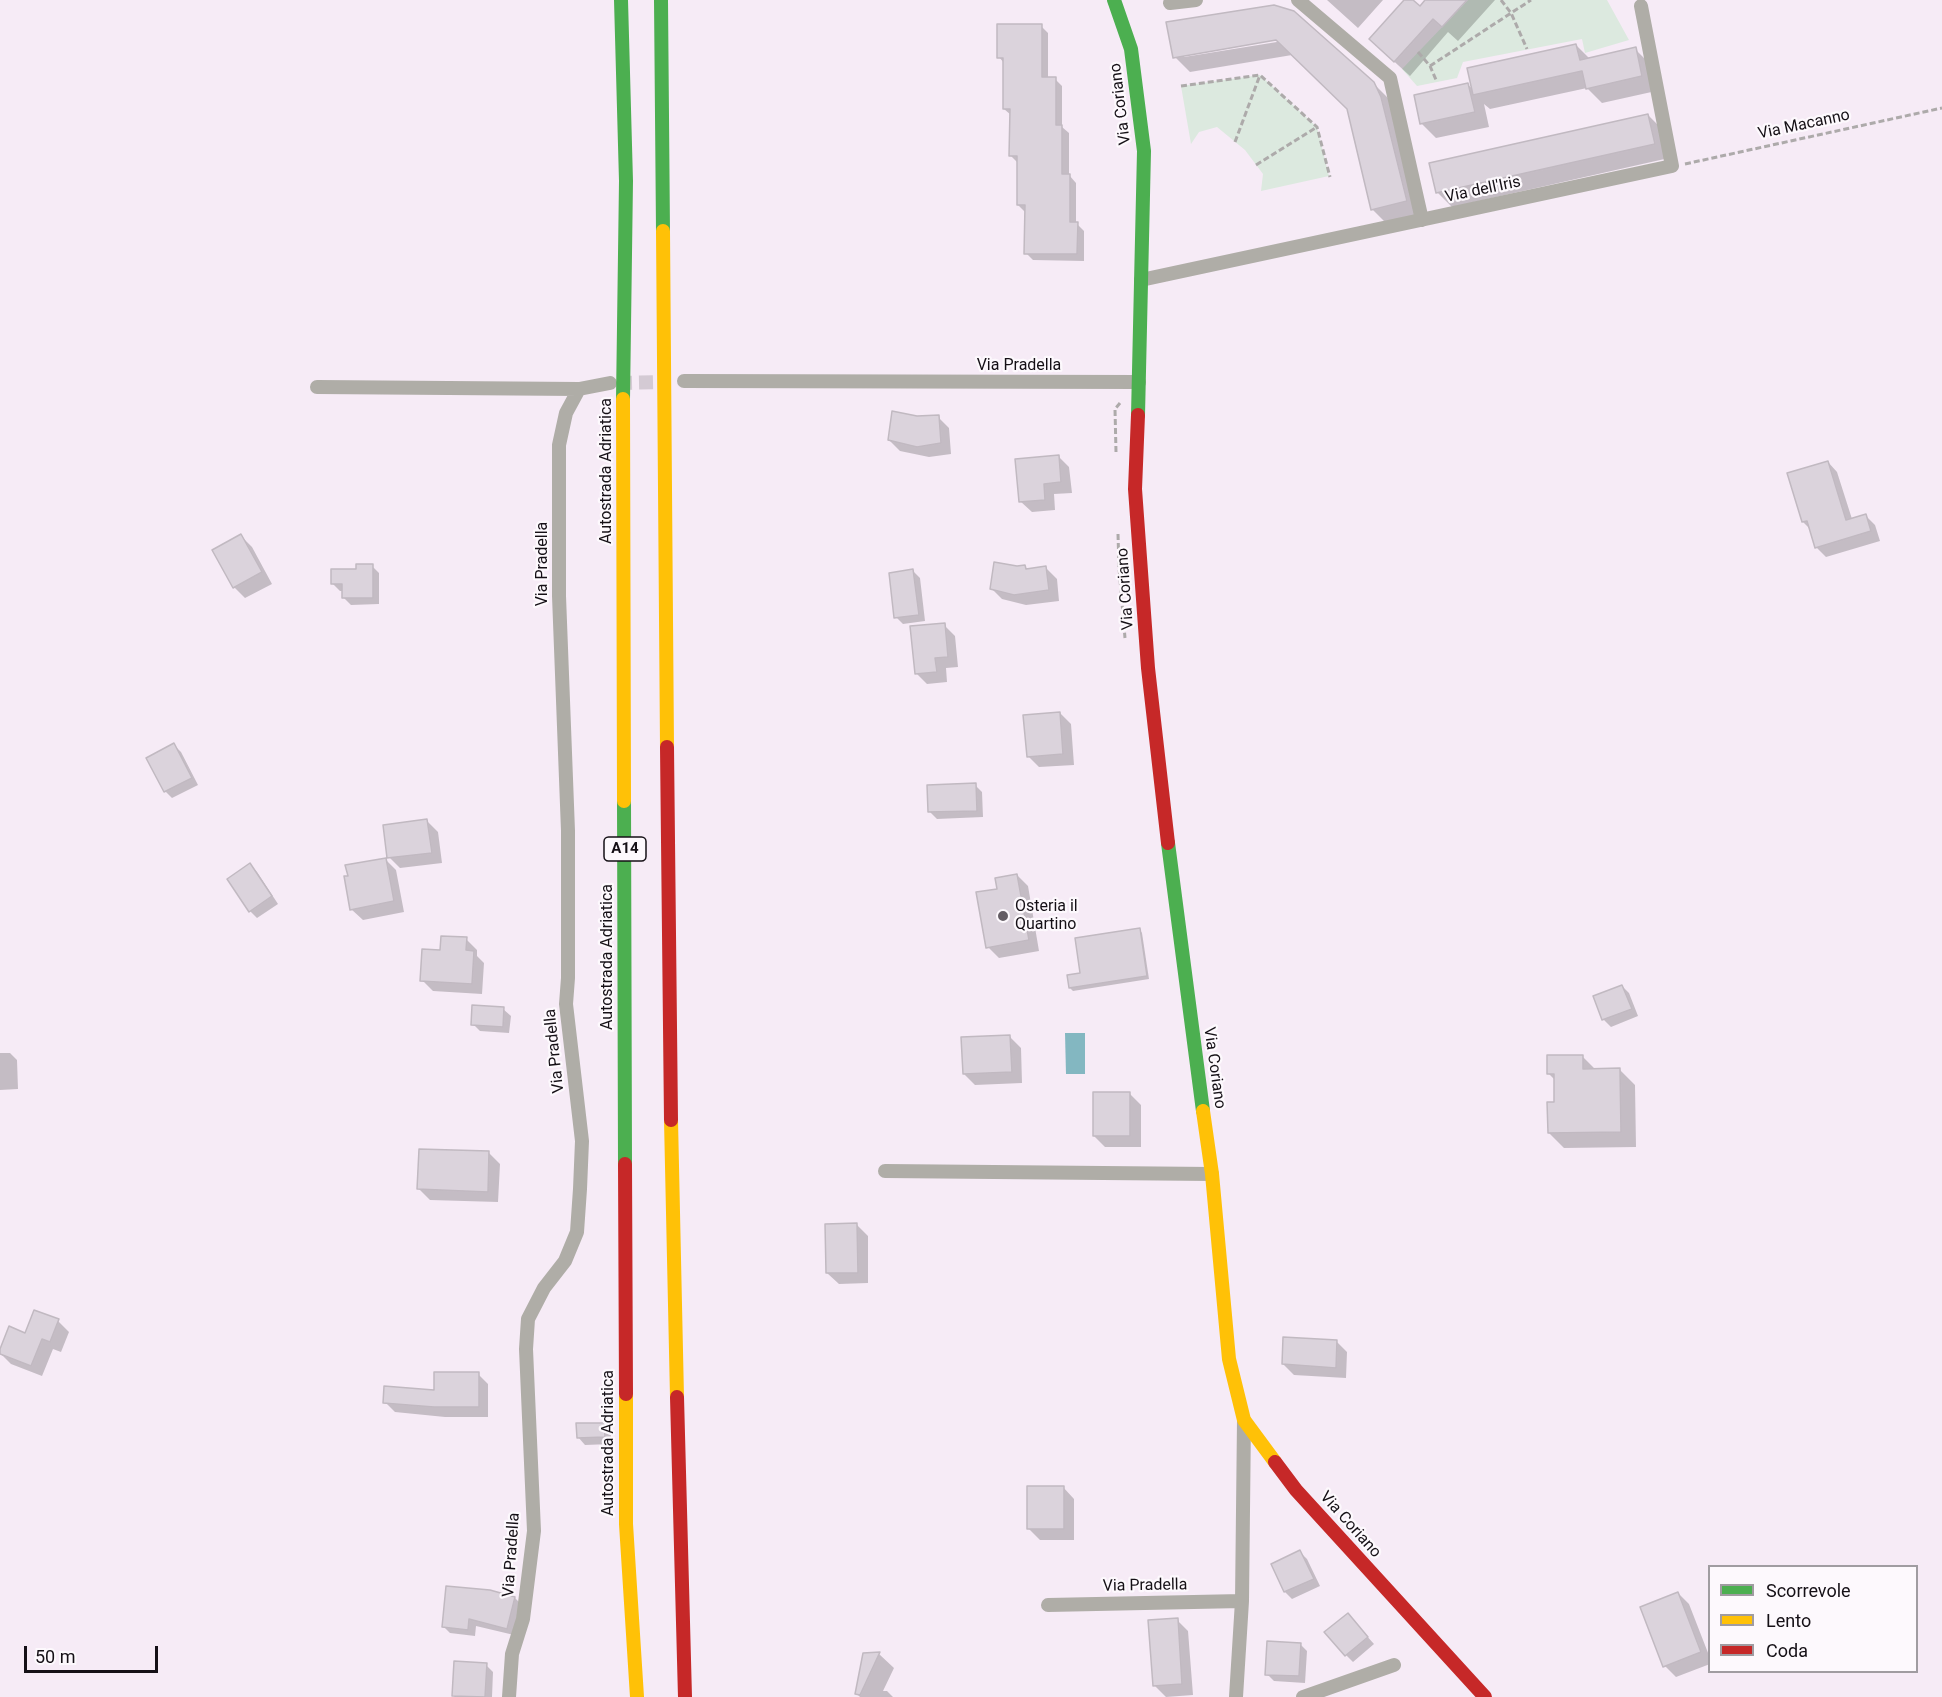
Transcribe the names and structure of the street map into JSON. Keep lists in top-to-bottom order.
{
  "streets": {
    "main road": ["Via Coriano", "Autostrada Adriatica", "A14"],
    "street": ["Via dell'Iris", "Via Pradella"],
    "path": ["Via Macanno"]
  },
  "crossings": [
    ["Via Coriano", "Via dell'Iris"],
    ["Via Coriano", "Via Pradella"],
    ["Via Macanno", "Via dell'Iris"]
  ],
  "places": ["Osteria il Quartino"],
  "legend": ["Scorrevole", "Lento", "Coda"],
  "scale_bar": "50 m"
}
